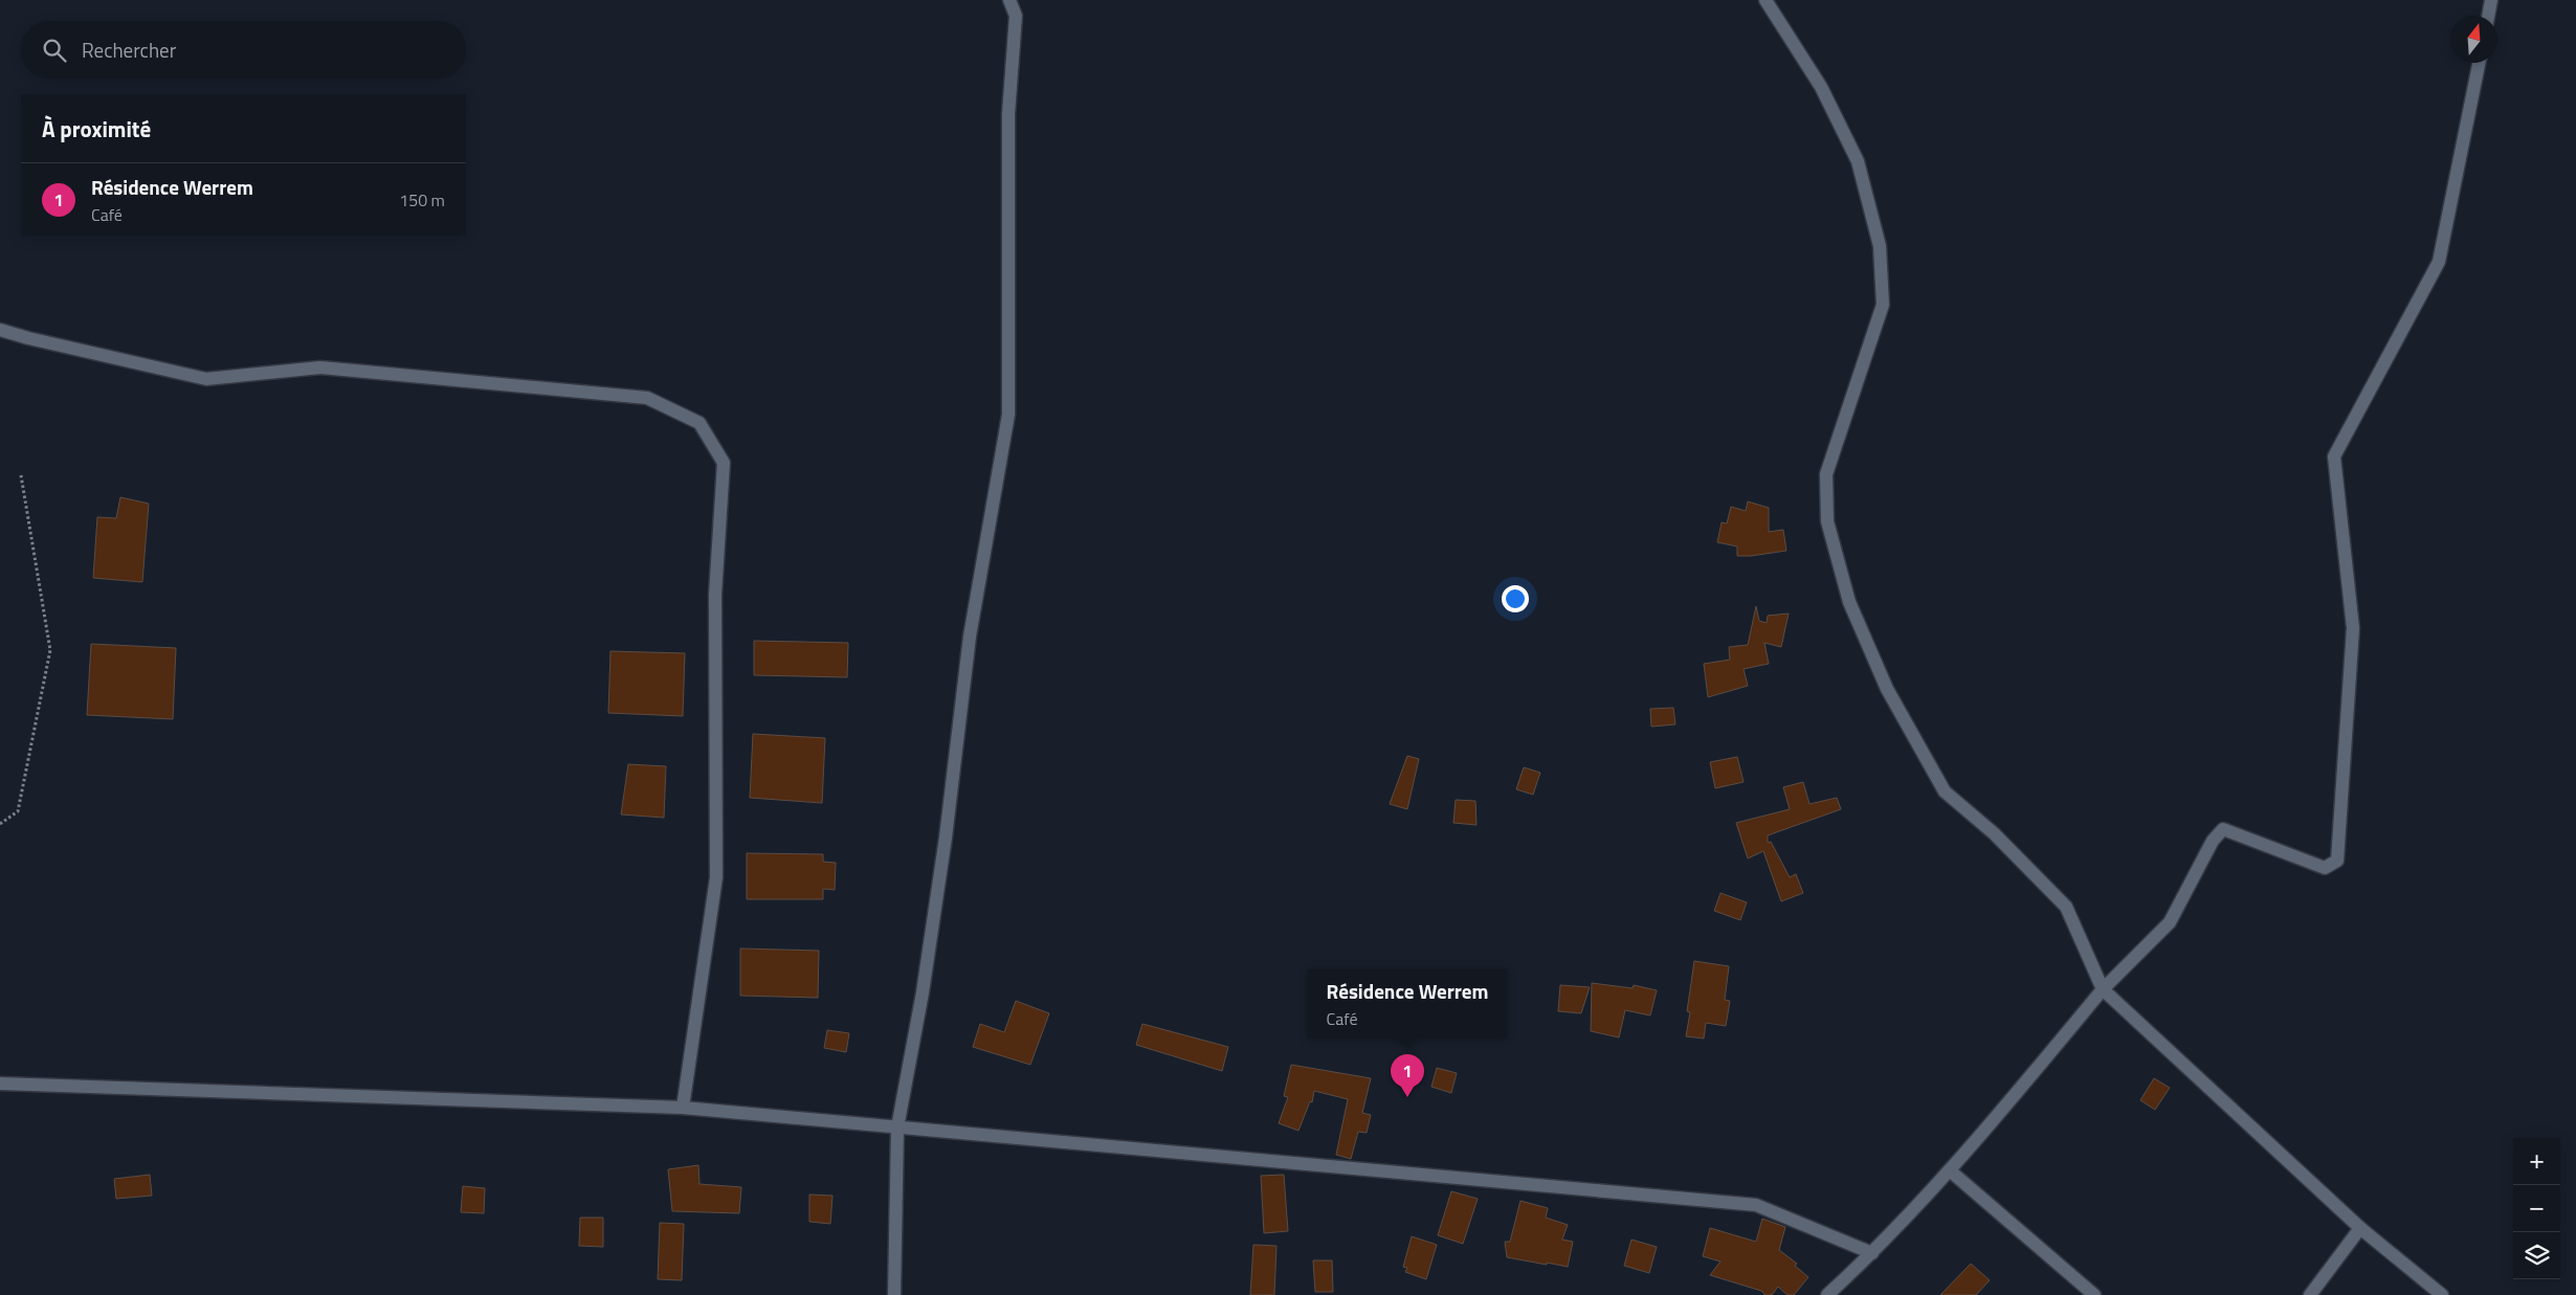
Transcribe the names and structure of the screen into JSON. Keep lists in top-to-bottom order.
{
  "north": "top",
  "page": {
    "search": "Rechercher",
    "heading": "À proximité",
    "list": [
      {
        "mark": "1",
        "name": "Résidence Werrem",
        "note": "Café",
        "value": "150 m"
      }
    ],
    "popup": ["Résidence Werrem", "Café"],
    "pins": "1",
    "map_buttons": ["+", "−"]
  }
}
